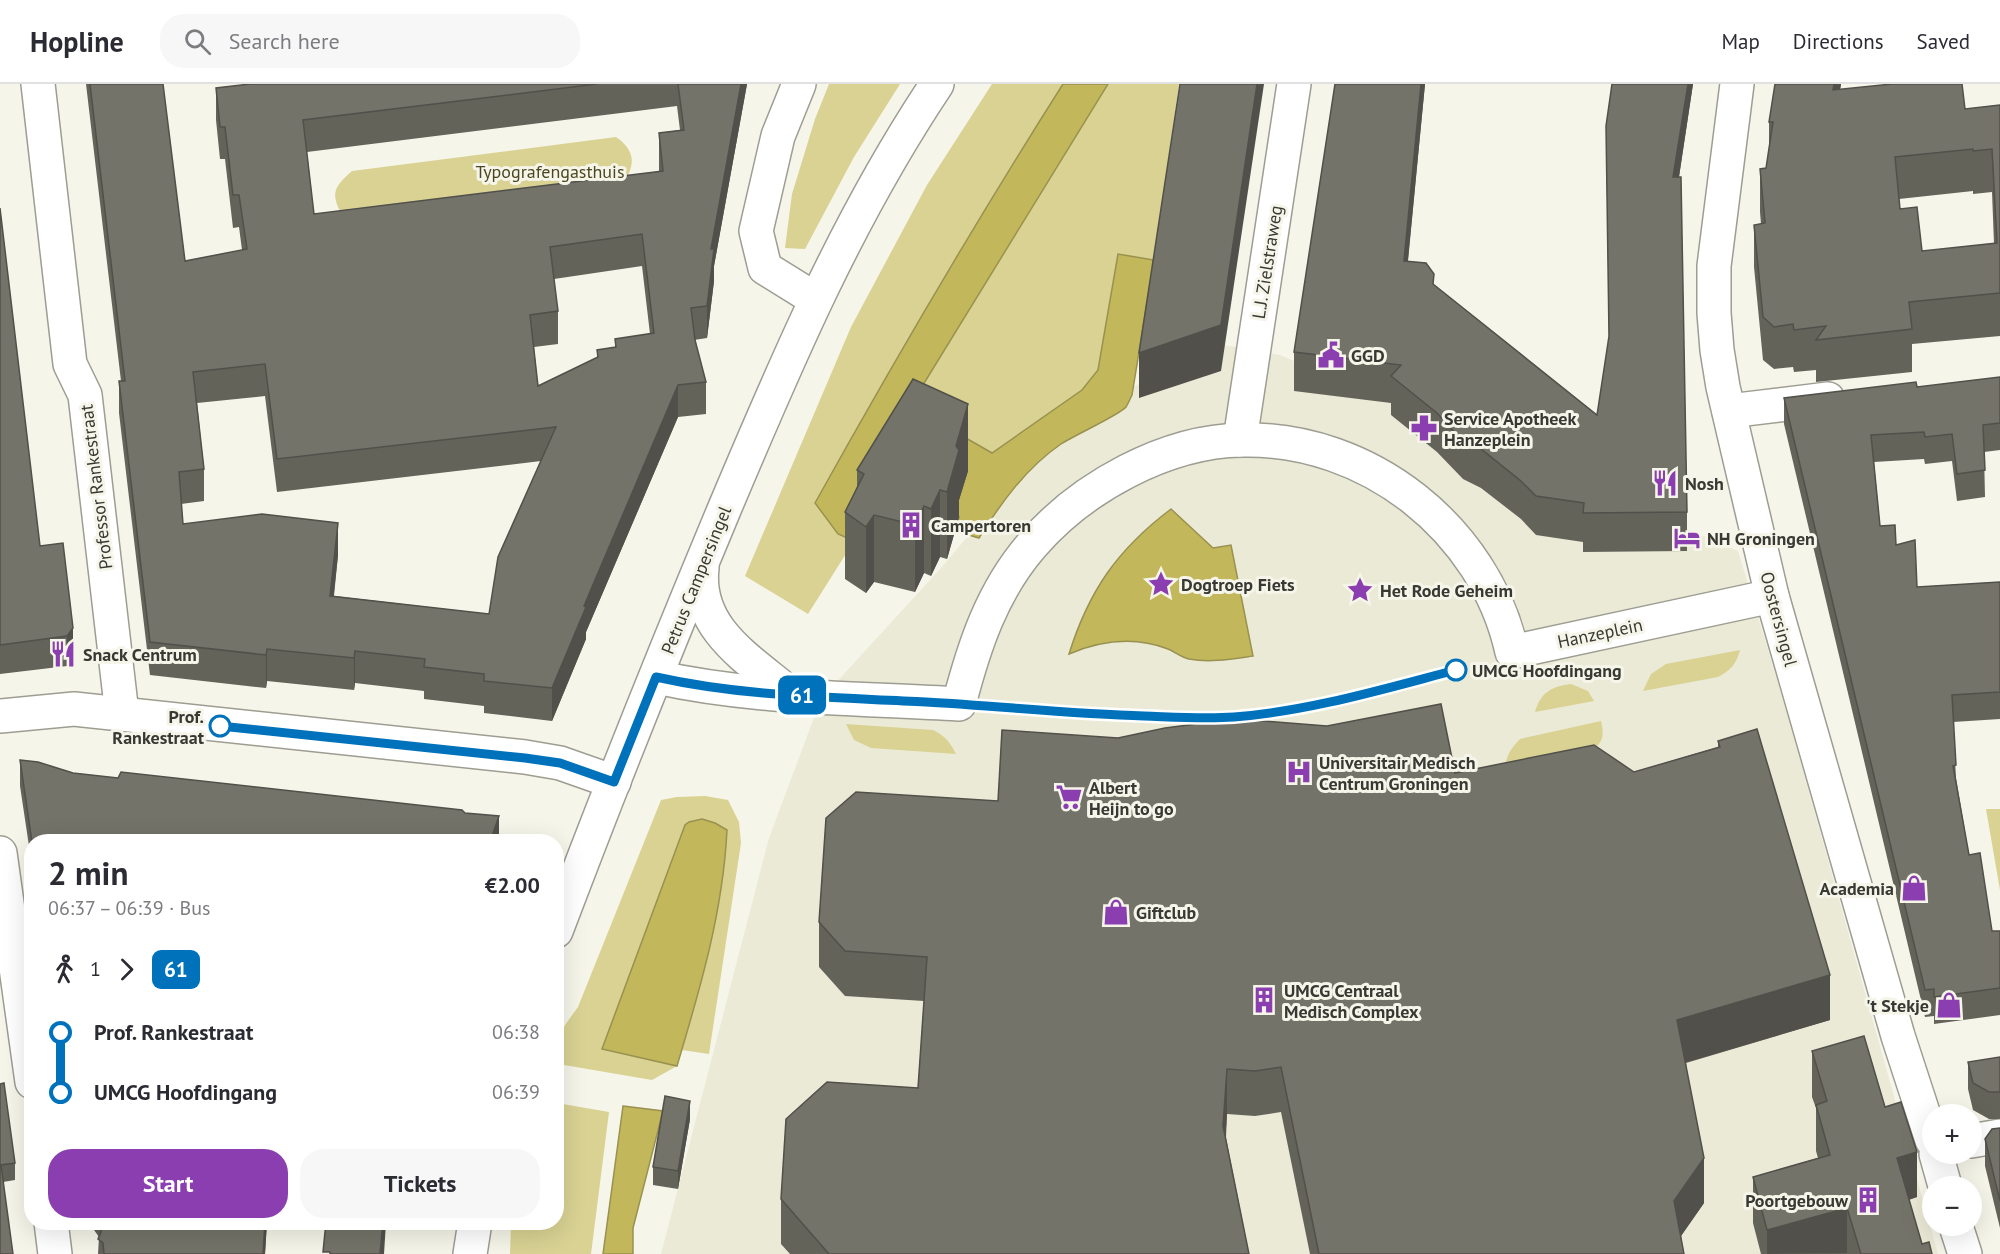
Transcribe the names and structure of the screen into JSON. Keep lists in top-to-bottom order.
{
  "streets": {
    "street": [
      "L.J. Zielstraweg",
      "Professor Rankestraat",
      "Petrus Campersingel",
      "Oostersingel",
      "Hanzeplein"
    ]
  },
  "crossings": [
    ["L.J. Zielstraweg", "Hanzeplein"],
    ["Petrus Campersingel", "Hanzeplein"],
    ["Oostersingel", "Hanzeplein"]
  ],
  "parks": ["Typografengasthuis"],
  "places": {
    "public building": ["GGD"],
    "pharmacy": ["Service Apotheek Hanzeplein"],
    "restaurant": ["Nosh", "Snack Centrum"],
    "building": ["Campertoren", "UMCG Centraal Medisch Complex", "Poortgebouw"],
    "hotel": ["NH Groningen"],
    "place": ["Dogtroep Fiets", "Het Rode Geheim"],
    "other": ["UMCG Hoofdingang", "Prof. Rankestraat"],
    "hospital": ["Universitair Medisch Centrum Groningen"],
    "supermarket": ["Albert Heijn to go"],
    "shop": ["Academia", "Giftclub", "'t Stekje"]
  },
  "lines": ["bus line 61"],
  "page": {
    "header": "Hopline",
    "search": "Search here",
    "nav": ["Map", "Directions", "Saved"],
    "on_map": "61",
    "heading": ["2 min", "06:37 – 06:39 · Bus", "€2.00"],
    "legs": ["1", "61"],
    "list": [
      {
        "name": "Prof. Rankestraat",
        "value": "06:38"
      },
      {
        "name": "UMCG Hoofdingang",
        "value": "06:39"
      }
    ],
    "map_buttons": ["+", "−"],
    "buttons": ["Start", "Tickets"]
  }
}
